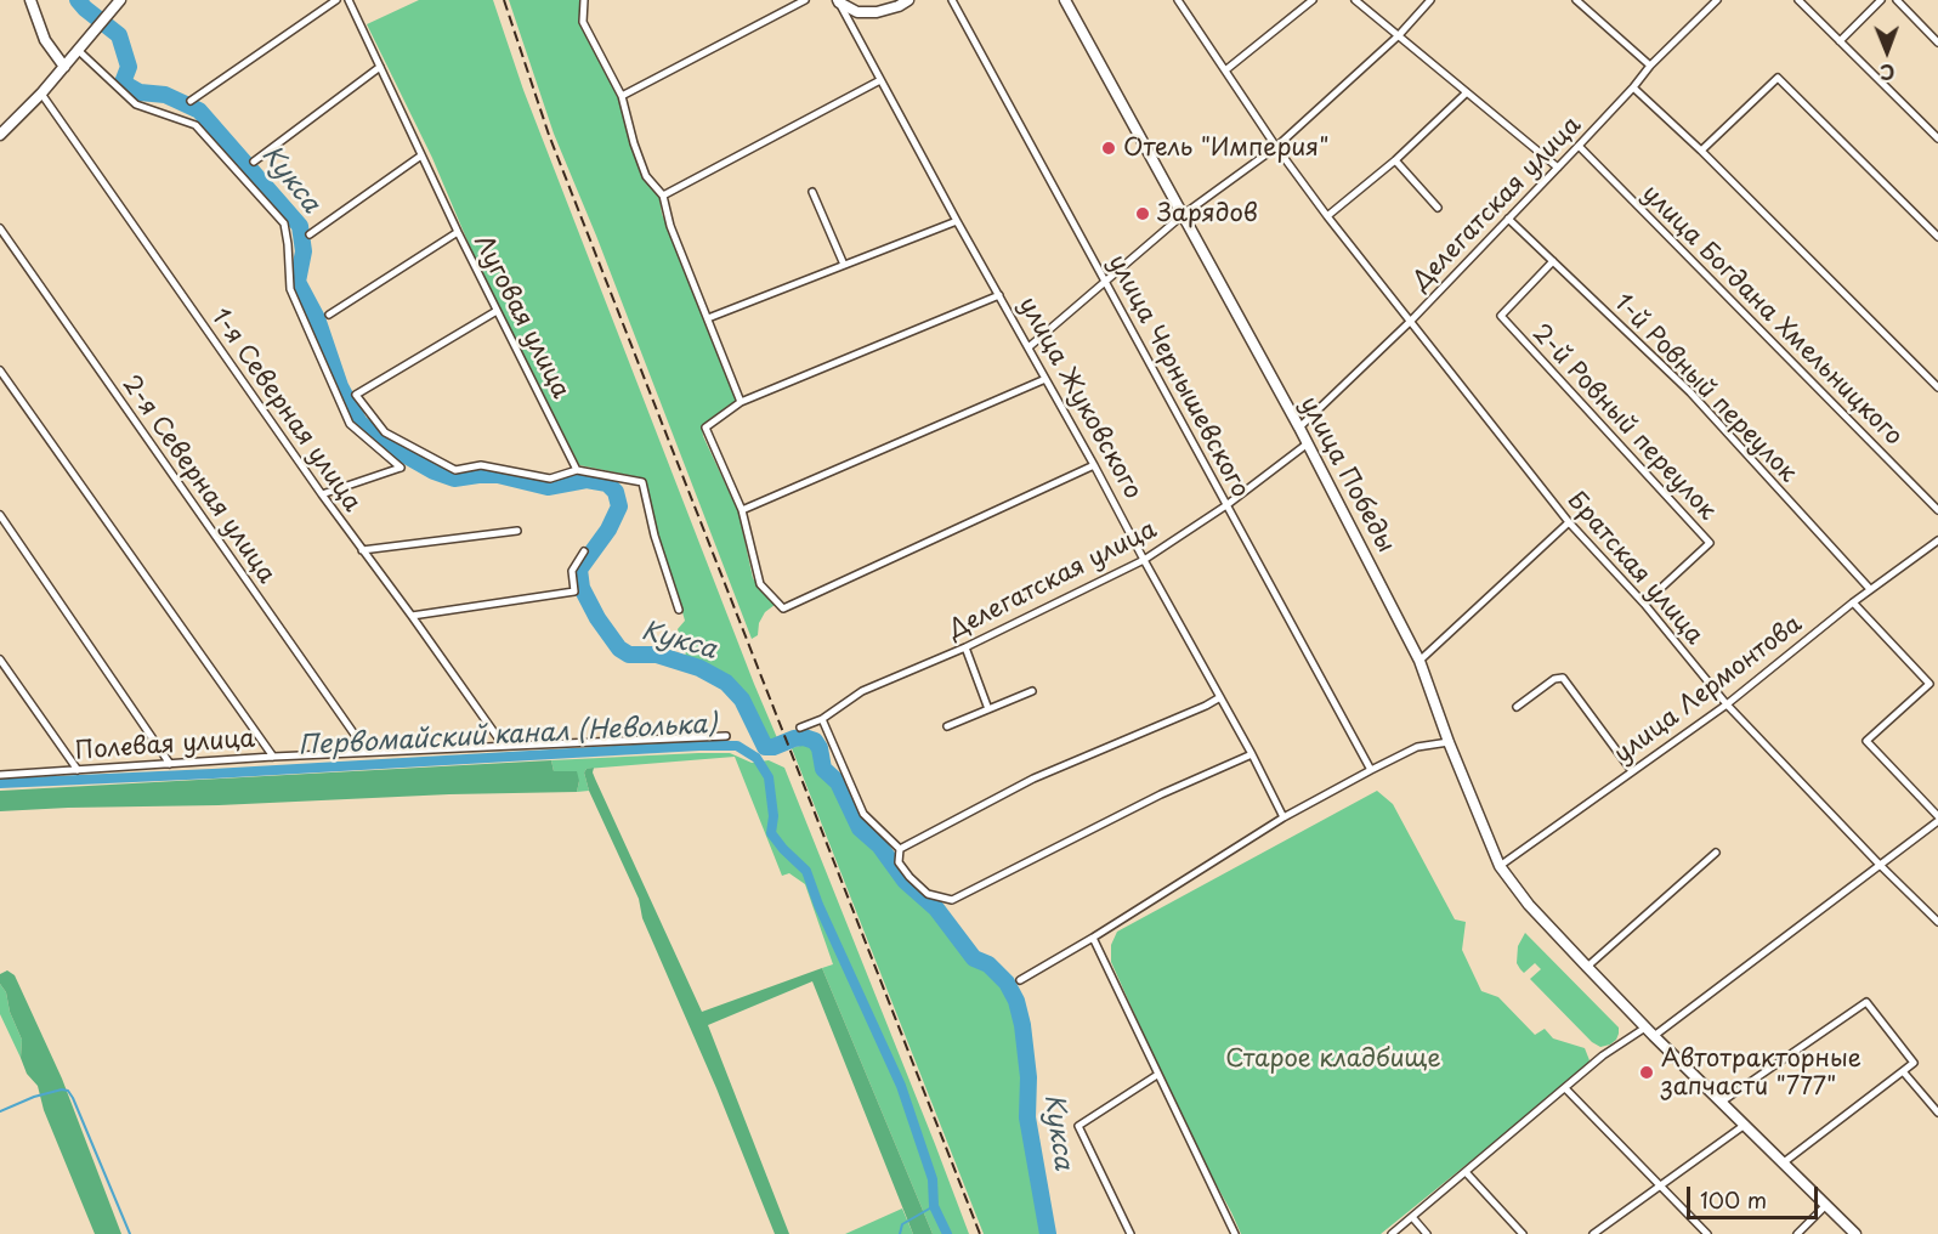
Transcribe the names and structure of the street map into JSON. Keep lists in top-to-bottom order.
{
  "streets": {
    "street": [
      "Делегатская улица",
      "улица Богдана Хмельницкого",
      "Луговая улица",
      "улица Чернышевского",
      "1-й Ровный переулок",
      "улица Жуковского",
      "1-я Северная улица",
      "2-й Ровный переулок",
      "улица Победы",
      "2-я Северная улица",
      "Братская улица",
      "улица Лермонтова",
      "Полевая улица"
    ]
  },
  "crossings": [
    ["Делегатская улица", "улица Богдана Хмельницкого"],
    ["Делегатская улица", "улица Чернышевского"],
    ["Делегатская улица", "1-й Ровный переулок"],
    ["Делегатская улица", "улица Жуковского"],
    ["Делегатская улица", "улица Победы"],
    ["Делегатская улица", "Братская улица"],
    ["1-й Ровный переулок", "2-й Ровный переулок"],
    ["1-й Ровный переулок", "улица Лермонтова"],
    ["1-я Северная улица", "Полевая улица"],
    ["2-й Ровный переулок", "Братская улица"],
    ["улица Победы", "улица Лермонтова"],
    ["2-я Северная улица", "Полевая улица"],
    ["Братская улица", "улица Лермонтова"]
  ],
  "water": ["Кукса", "Первомайский канал (Неволька)"],
  "parks": ["Старое кладбище"],
  "places": ["Отель \"Империя\"", "Зарядов", "Автотракторные запчасти \"777\""],
  "scale_bar": "100 m",
  "north": "bottom"
}
